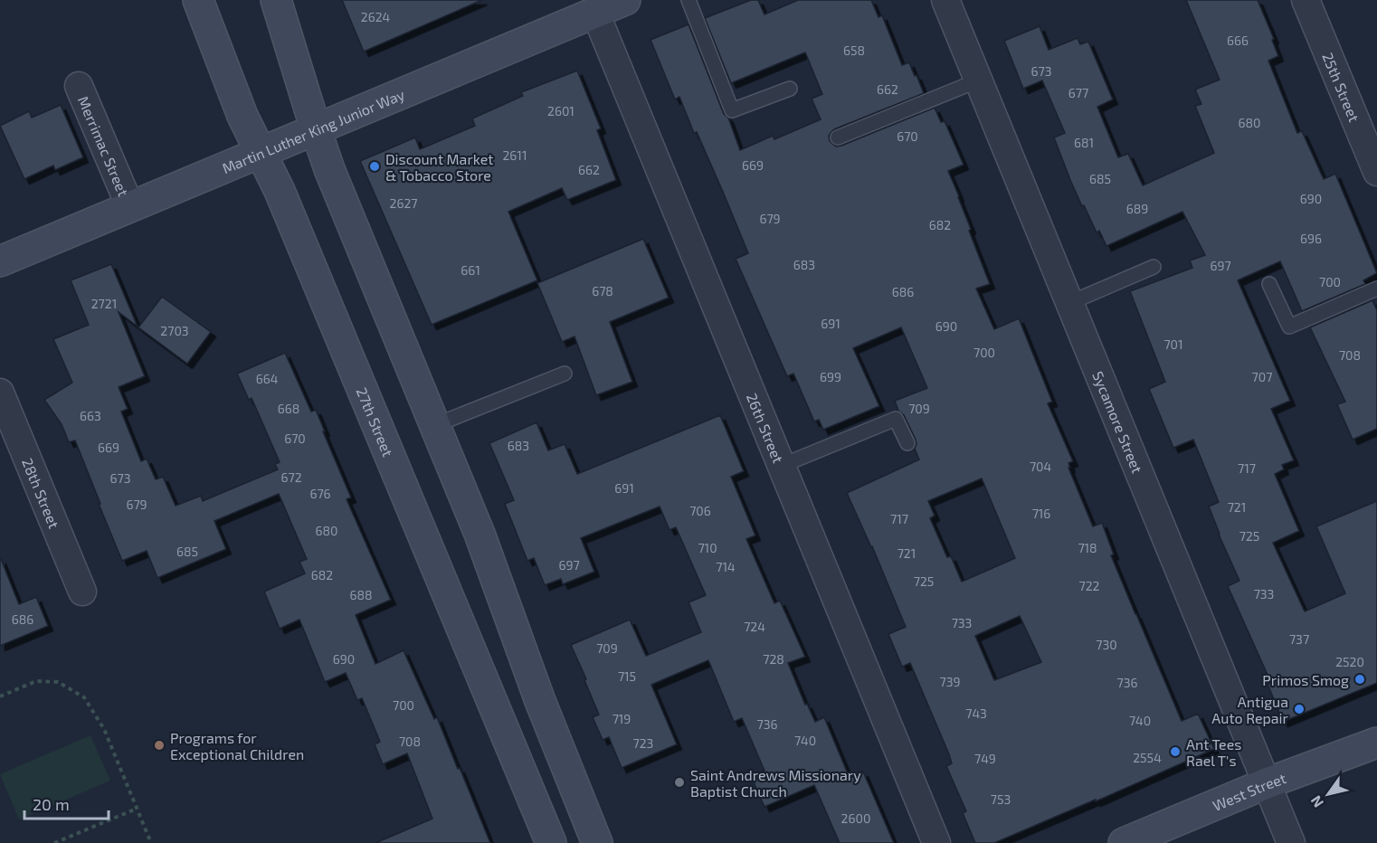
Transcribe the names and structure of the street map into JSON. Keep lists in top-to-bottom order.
{
  "streets": {
    "street": [
      "25th Street",
      "Martin Luther King Junior Way",
      "Merrimac Street",
      "27th Street",
      "Sycamore Street",
      "26th Street",
      "28th Street",
      "West Street"
    ]
  },
  "crossings": [
    ["Martin Luther King Junior Way", "Merrimac Street"],
    ["Martin Luther King Junior Way", "27th Street"],
    ["Martin Luther King Junior Way", "26th Street"],
    ["Sycamore Street", "West Street"]
  ],
  "places": [
    "Discount Market & Tobacco Store",
    "Primos Smog",
    "Antigua Auto Repair",
    "Programs for Exceptional Children",
    "Ant Tees Rael T's",
    "Saint Andrews Missionary Baptist Church"
  ],
  "house_numbers": [
    "2624",
    "666",
    "658",
    "673",
    "662",
    "677",
    "2601",
    "680",
    "670",
    "681",
    "2611",
    "669",
    "662",
    "685",
    "690",
    "2627",
    "689",
    "679",
    "682",
    "696",
    "683",
    "697",
    "661",
    "700",
    "678",
    "686",
    "2721",
    "691",
    "690",
    "2703",
    "701",
    "700",
    "708",
    "699",
    "707",
    "664",
    "668",
    "709",
    "663",
    "670",
    "683",
    "669",
    "704",
    "717",
    "672",
    "673",
    "691",
    "676",
    "679",
    "721",
    "706",
    "716",
    "717",
    "680",
    "725",
    "710",
    "718",
    "685",
    "721",
    "697",
    "714",
    "682",
    "725",
    "722",
    "733",
    "688",
    "686",
    "733",
    "724",
    "737",
    "730",
    "709",
    "690",
    "728",
    "2520",
    "715",
    "739",
    "736",
    "700",
    "743",
    "719",
    "740",
    "736",
    "740",
    "708",
    "723",
    "2554",
    "749",
    "753",
    "2600"
  ],
  "scale_bar": "20 m",
  "north": "bottom left"
}
